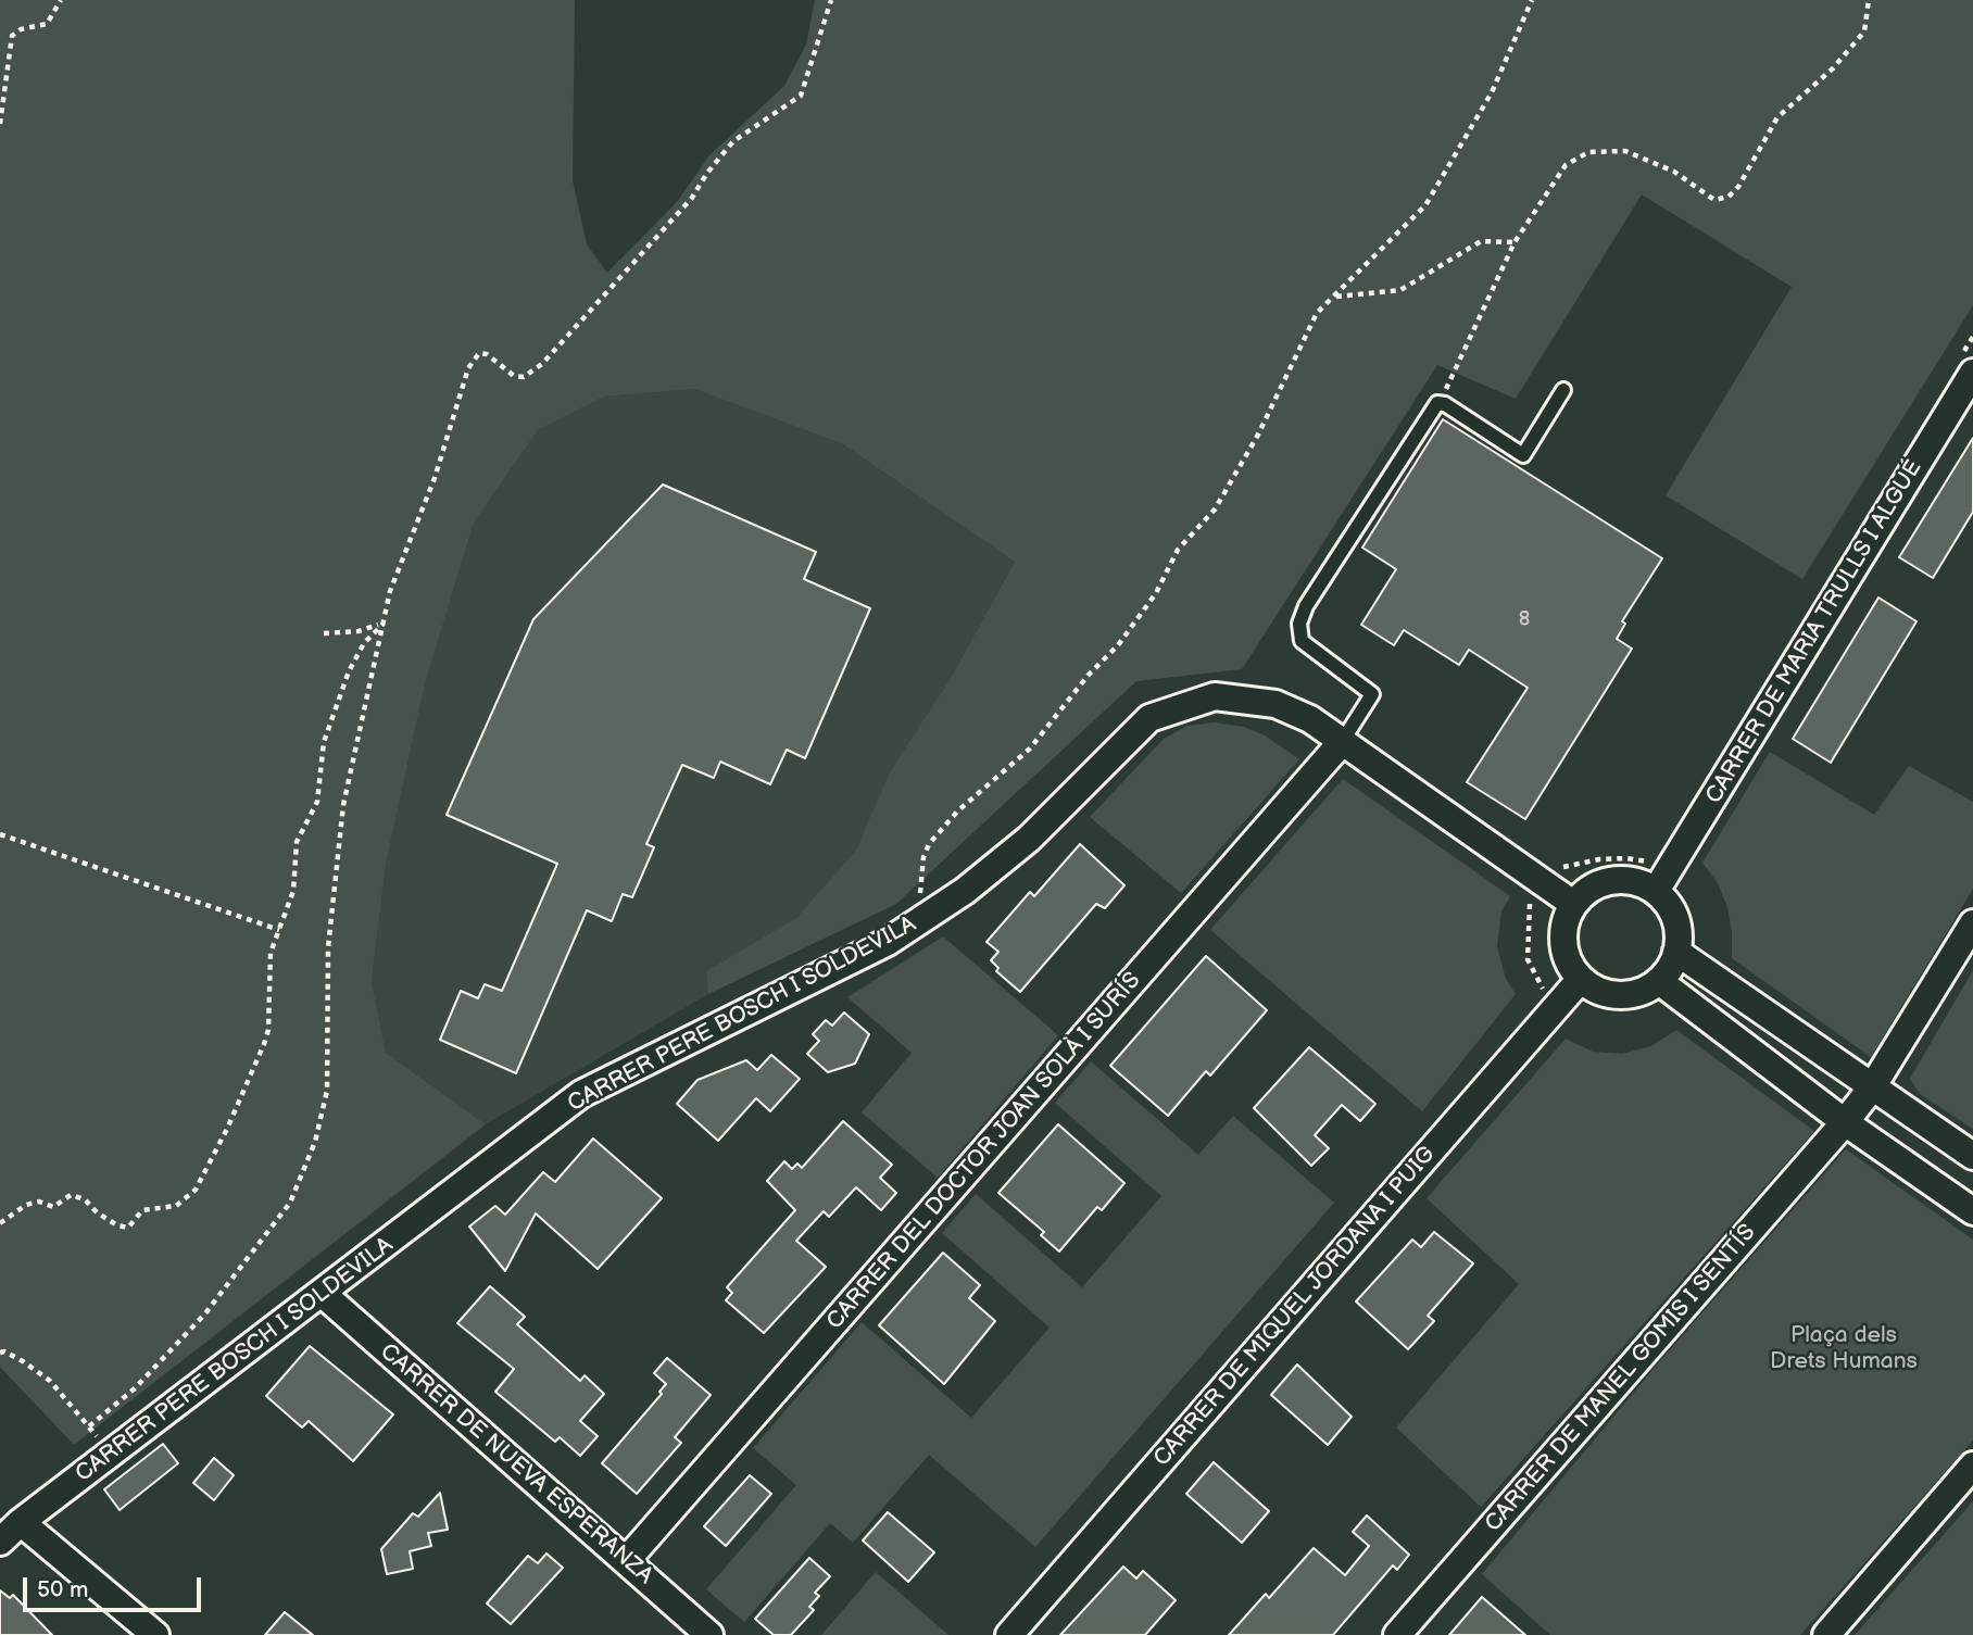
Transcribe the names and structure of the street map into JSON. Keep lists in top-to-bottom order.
{
  "streets": {
    "street": [
      "CARRER DE MARIA TRULLS I ALGUÉ",
      "CARRER PERE BOSCH I SOLDEVILA",
      "CARRER DEL DOCTOR JOAN SOLÀ I SURÍS",
      "CARRER DE MIQUEL JORDANA I PUIG",
      "CARRER DE MANEL GOMIS I SENTÍS",
      "CARRER DE NUEVA ESPERANZA"
    ]
  },
  "crossings": [
    ["CARRER DE MARIA TRULLS I ALGUÉ", "CARRER PERE BOSCH I SOLDEVILA"],
    ["CARRER DE MARIA TRULLS I ALGUÉ", "CARRER DE MIQUEL JORDANA I PUIG"],
    ["CARRER PERE BOSCH I SOLDEVILA", "CARRER DEL DOCTOR JOAN SOLÀ I SURÍS"],
    ["CARRER PERE BOSCH I SOLDEVILA", "CARRER DE MIQUEL JORDANA I PUIG"],
    ["CARRER PERE BOSCH I SOLDEVILA", "CARRER DE NUEVA ESPERANZA"],
    ["CARRER DEL DOCTOR JOAN SOLÀ I SURÍS", "CARRER DE NUEVA ESPERANZA"]
  ],
  "parks": ["Plaça dels Drets Humans"],
  "house_numbers": ["8"],
  "scale_bar": "50 m"
}
